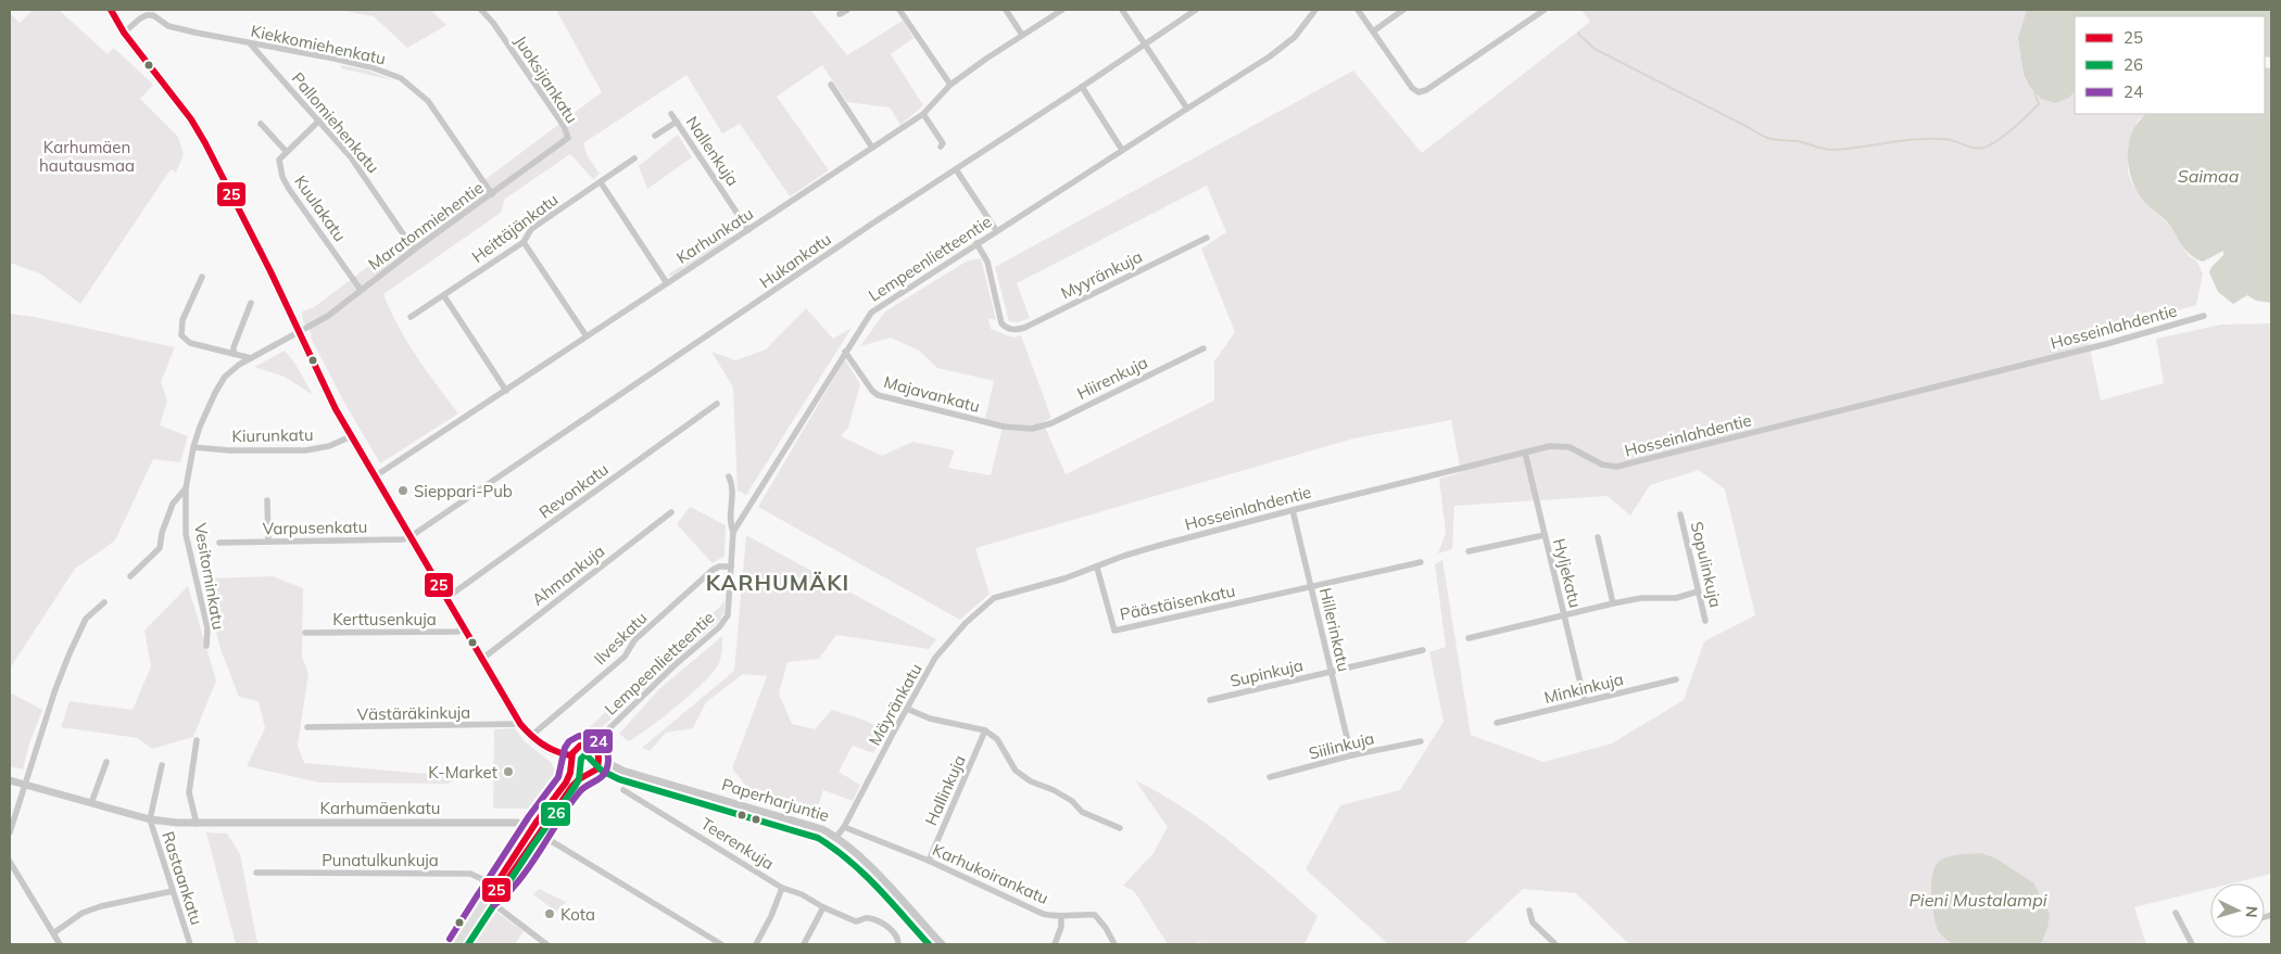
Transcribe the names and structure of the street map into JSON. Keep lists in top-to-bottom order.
{
  "streets": {
    "street": [
      "Kiekkomiehenkatu",
      "Juoksijankatu",
      "Pallomiehenkatu",
      "Nallenkuja",
      "Kuulakatu",
      "Maratonmiehentie",
      "Heittäjänkatu",
      "Karhunkatu",
      "Lempeenlietteentie",
      "Hukankatu",
      "Myyränkuja",
      "Hosseinlahdentie",
      "Hiirenkuja",
      "Majavankatu",
      "Kiurunkatu",
      "Revonkatu",
      "Varpusenkatu",
      "Sopulinkuja",
      "Hyljekatu",
      "Ahmankuja",
      "Vesitorninkatu",
      "Päästäisenkatu",
      "Kerttusenkuja",
      "Hillerinkatu",
      "Ilveskatu",
      "Supinkuja",
      "Minkinkuja",
      "Mäyränkatu",
      "Västäräkinkuja",
      "Siilinkuja",
      "Hallinkuja",
      "Paperharjuntie",
      "Karhumäenkatu",
      "Teerenkuja",
      "Punatulkunkuja",
      "Karhukoirankatu",
      "Rastaankatu"
    ]
  },
  "crossings": [
    ["Kiekkomiehenkatu", "Pallomiehenkatu"],
    ["Kiekkomiehenkatu", "Maratonmiehentie"],
    ["Juoksijankatu", "Maratonmiehentie"],
    ["Pallomiehenkatu", "Maratonmiehentie"],
    ["Nallenkuja", "Karhunkatu"],
    ["Kuulakatu", "Maratonmiehentie"],
    ["Maratonmiehentie", "Vesitorninkatu"],
    ["Lempeenlietteentie", "Myyränkuja"],
    ["Lempeenlietteentie", "Majavankatu"],
    ["Lempeenlietteentie", "Ilveskatu"],
    ["Lempeenlietteentie", "Paperharjuntie"],
    ["Hukankatu", "Varpusenkatu"],
    ["Hosseinlahdentie", "Hyljekatu"],
    ["Hosseinlahdentie", "Päästäisenkatu"],
    ["Hosseinlahdentie", "Hillerinkatu"],
    ["Hosseinlahdentie", "Mäyränkatu"],
    ["Hiirenkuja", "Majavankatu"],
    ["Kiurunkatu", "Vesitorninkatu"],
    ["Hyljekatu", "Minkinkuja"],
    ["Päästäisenkatu", "Hillerinkatu"],
    ["Hillerinkatu", "Supinkuja"],
    ["Hillerinkatu", "Siilinkuja"],
    ["Mäyränkatu", "Paperharjuntie"],
    ["Mäyränkatu", "Karhukoirankatu"],
    ["Hallinkuja", "Karhukoirankatu"],
    ["Karhumäenkatu", "Rastaankatu"]
  ],
  "districts": ["KARHUMÄKI"],
  "water": ["Saimaa", "Pieni Mustalampi"],
  "parks": ["Karhumäen hautausmaa"],
  "places": ["Sieppari-Pub", "K-Market", "Kota"],
  "lines": ["transit line 25", "transit line 24", "transit line 26"],
  "legend": ["25", "26", "24"],
  "north": "right"
}
